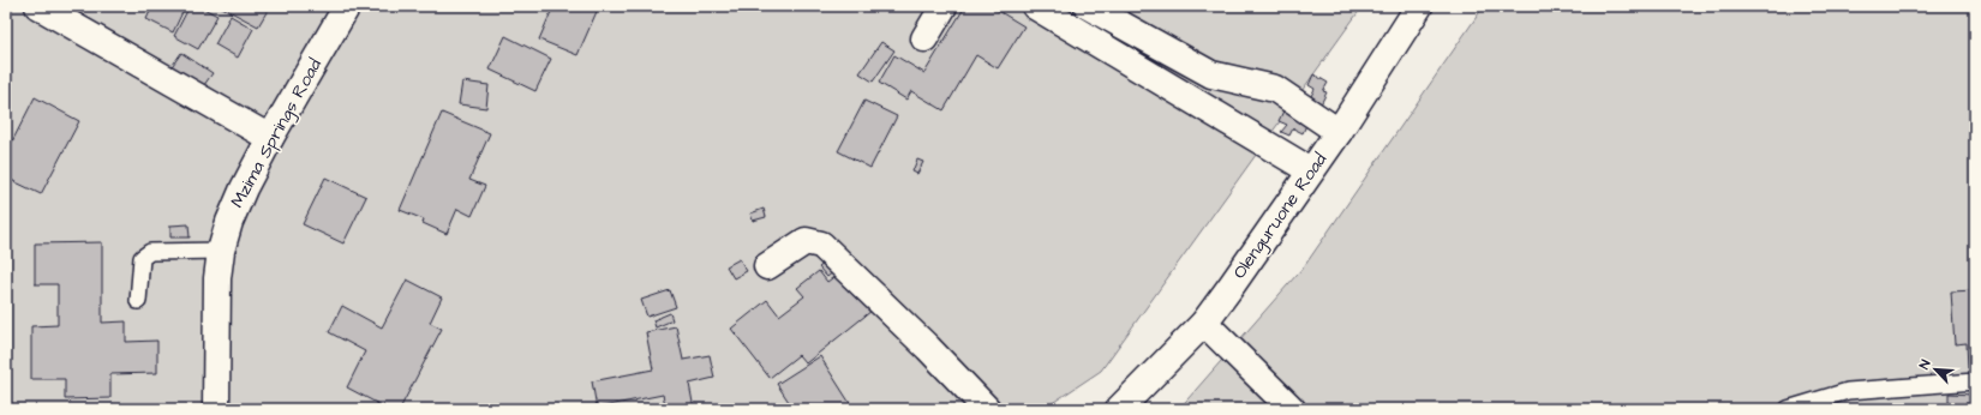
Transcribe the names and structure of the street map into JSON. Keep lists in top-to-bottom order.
{
  "streets": {
    "street": ["Mzima Springs Road", "Olenguruone Road"]
  },
  "north": "top left"
}
